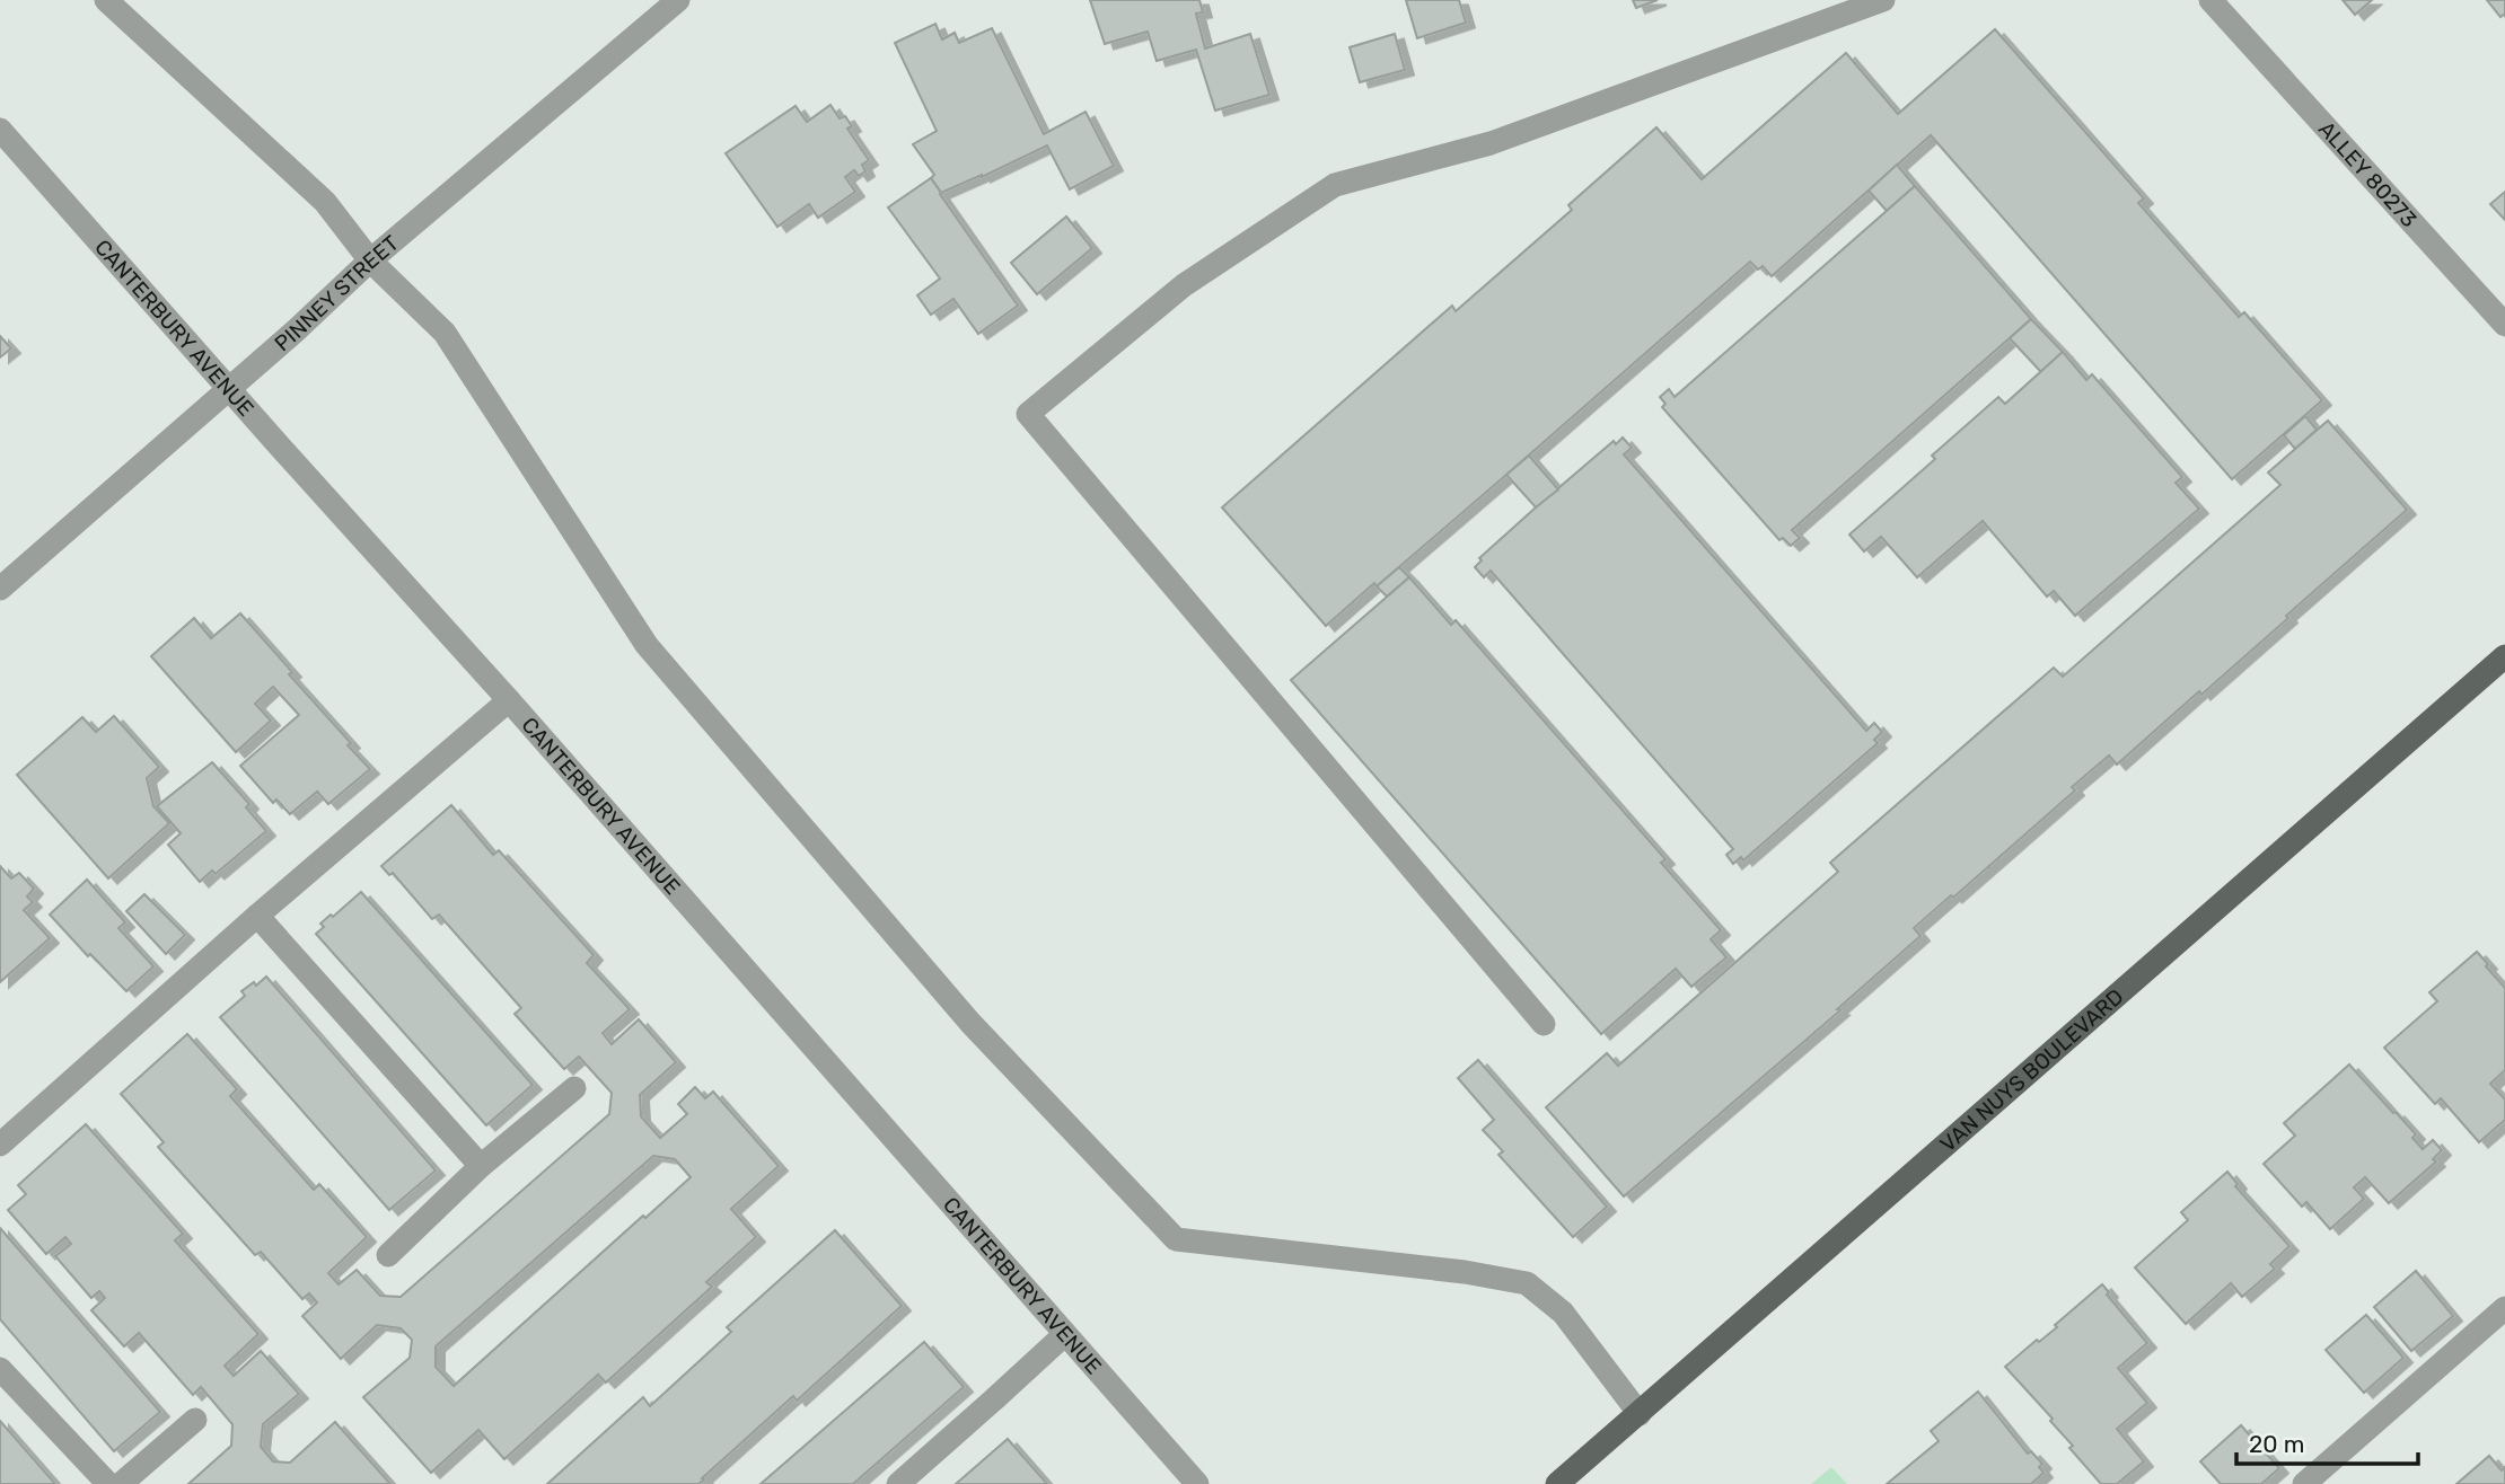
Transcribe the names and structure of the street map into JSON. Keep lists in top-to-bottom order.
{
  "streets": {
    "main road": ["VAN NUYS BOULEVARD"],
    "street": ["ALLEY 80273", "PINNEY STREET", "CANTERBURY AVENUE"]
  },
  "crossings": [
    ["PINNEY STREET", "CANTERBURY AVENUE"]
  ],
  "scale_bar": "20 m"
}
